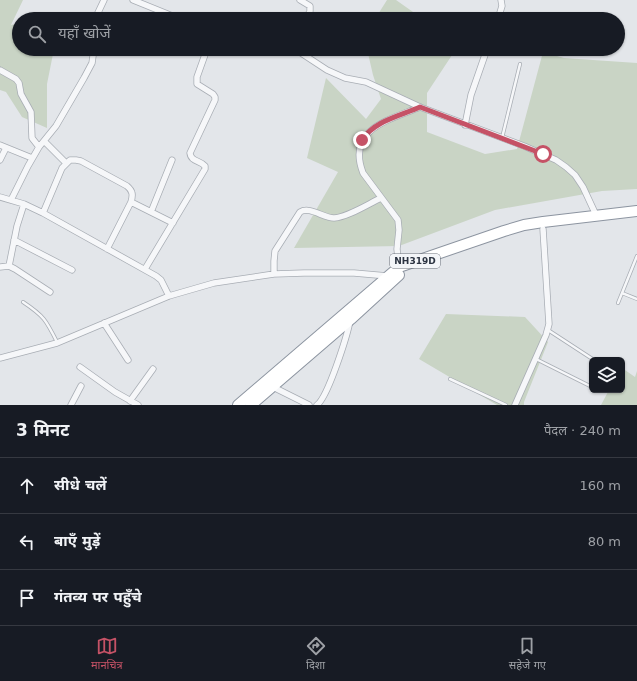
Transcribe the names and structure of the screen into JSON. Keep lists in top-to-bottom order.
{
  "streets": {
    "highway": ["NH319D"]
  },
  "page": {
    "search": "यहाँ खोजें",
    "heading": ["3 मिनट", "पैदल · 240 m"],
    "list": [
      ["सीधे चलें", "160 m"],
      ["बाएँ मुड़ें", "80 m"],
      "गंतव्य पर पहुँचे"
    ],
    "nav": ["मानचित्र", "दिशा", "सहेजे गए"]
  }
}
